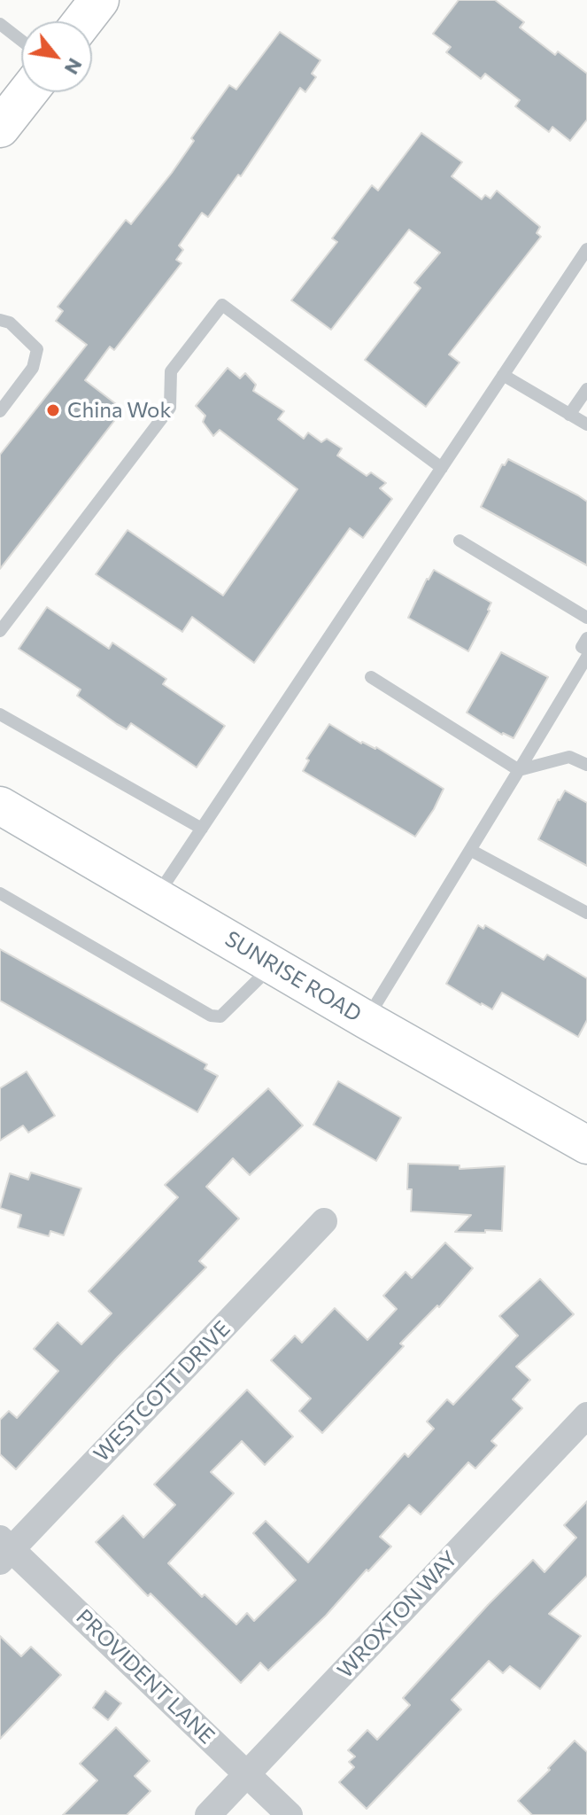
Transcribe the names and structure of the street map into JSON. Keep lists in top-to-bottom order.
{
  "streets": {
    "main road": ["SUNRISE ROAD"],
    "street": ["WESTCOTT DRIVE", "WROXTON WAY", "PROVIDENT LANE"]
  },
  "crossings": [
    ["WESTCOTT DRIVE", "PROVIDENT LANE"],
    ["WROXTON WAY", "PROVIDENT LANE"]
  ],
  "places": ["China Wok"],
  "north": "bottom right"
}
